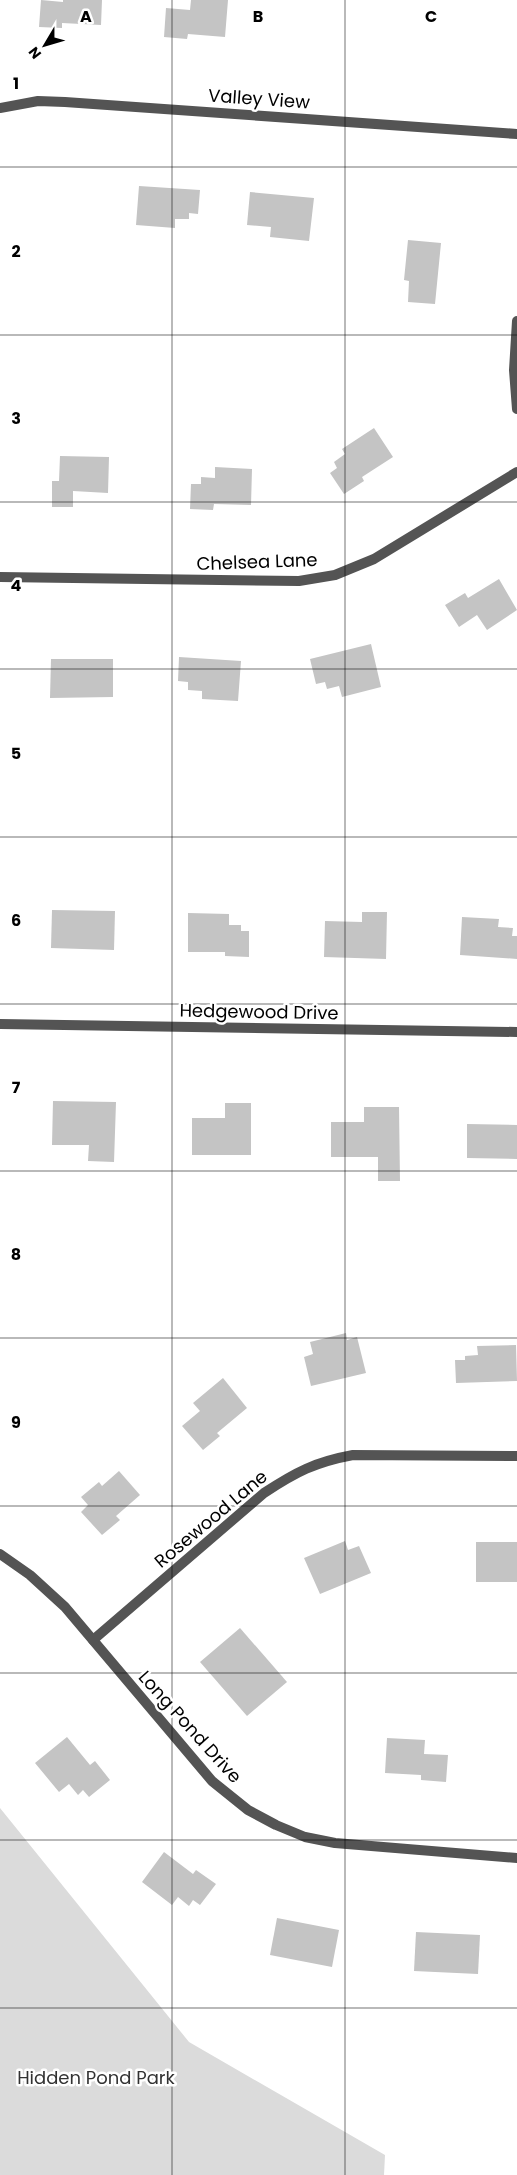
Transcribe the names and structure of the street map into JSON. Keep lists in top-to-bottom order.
{
  "streets": {
    "street": [
      "Valley View",
      "Chelsea Lane",
      "Hedgewood Drive",
      "Rosewood Lane",
      "Long Pond Drive"
    ]
  },
  "crossings": [
    ["Rosewood Lane", "Long Pond Drive"]
  ],
  "parks": ["Hidden Pond Park"],
  "north": "bottom left",
  "grid": {
    "columns": ["A", "B", "C"],
    "rows": [
      "1",
      "2",
      "3",
      "4",
      "5",
      "6",
      "7",
      "8",
      "9"
    ]
  }
}
